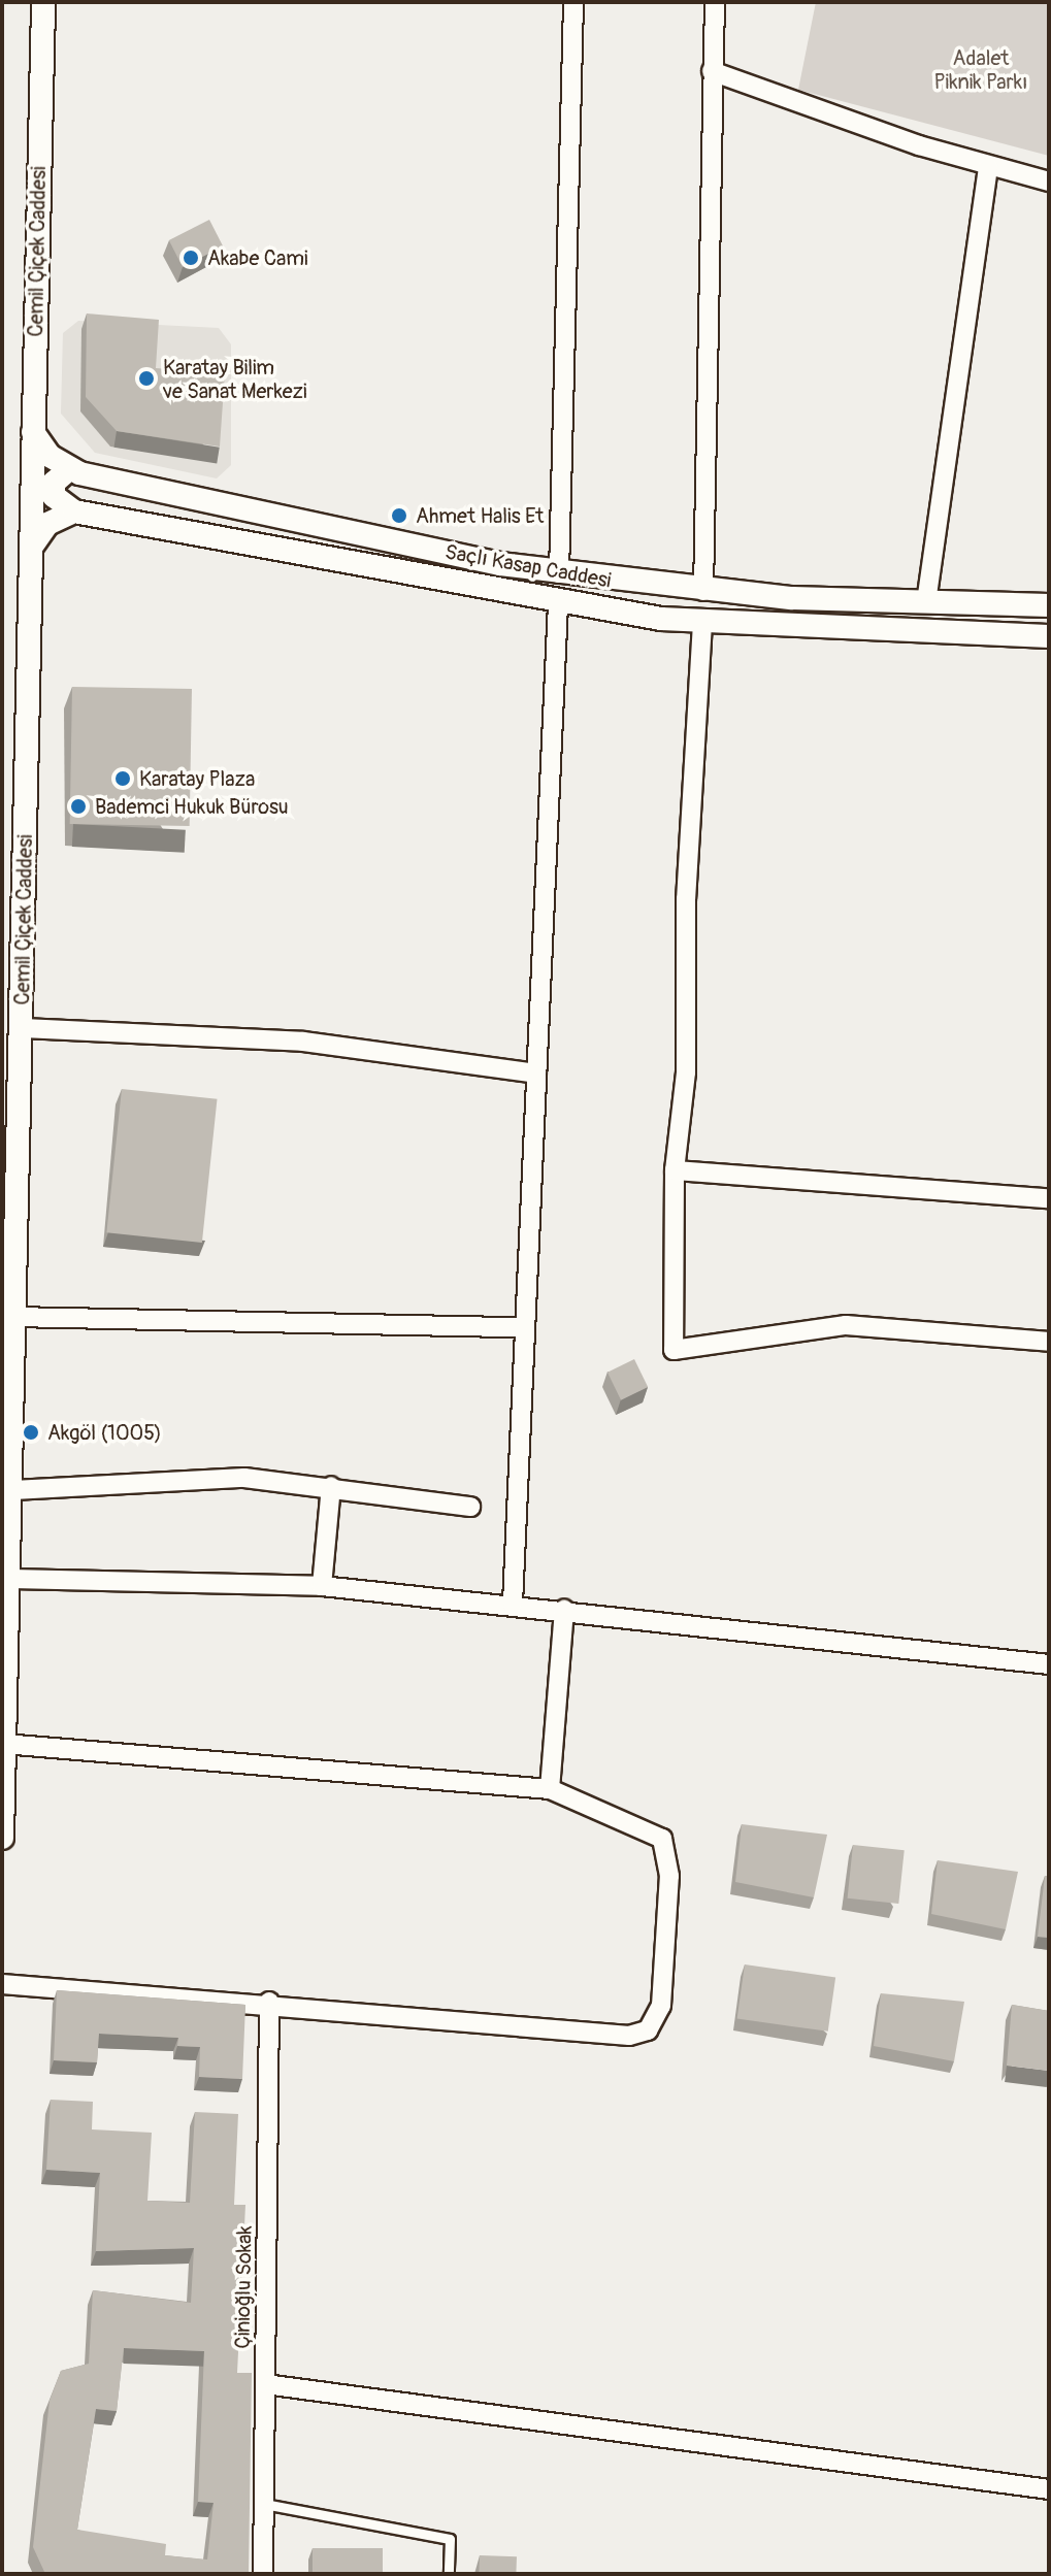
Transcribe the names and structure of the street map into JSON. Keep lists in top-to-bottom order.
{
  "streets": {
    "street": ["Cemil Çiçek Caddesi", "Saçlı Kasap Caddesi", "Çinioğlu Sokak"]
  },
  "parks": ["Adalet Piknik Parkı"],
  "places": [
    "Akabe Cami",
    "Karatay Bilim ve Sanat Merkezi",
    "Ahmet Halis Et",
    "Karatay Plaza",
    "Bademci Hukuk Bürosu",
    "Akgöl (1005)"
  ]
}
